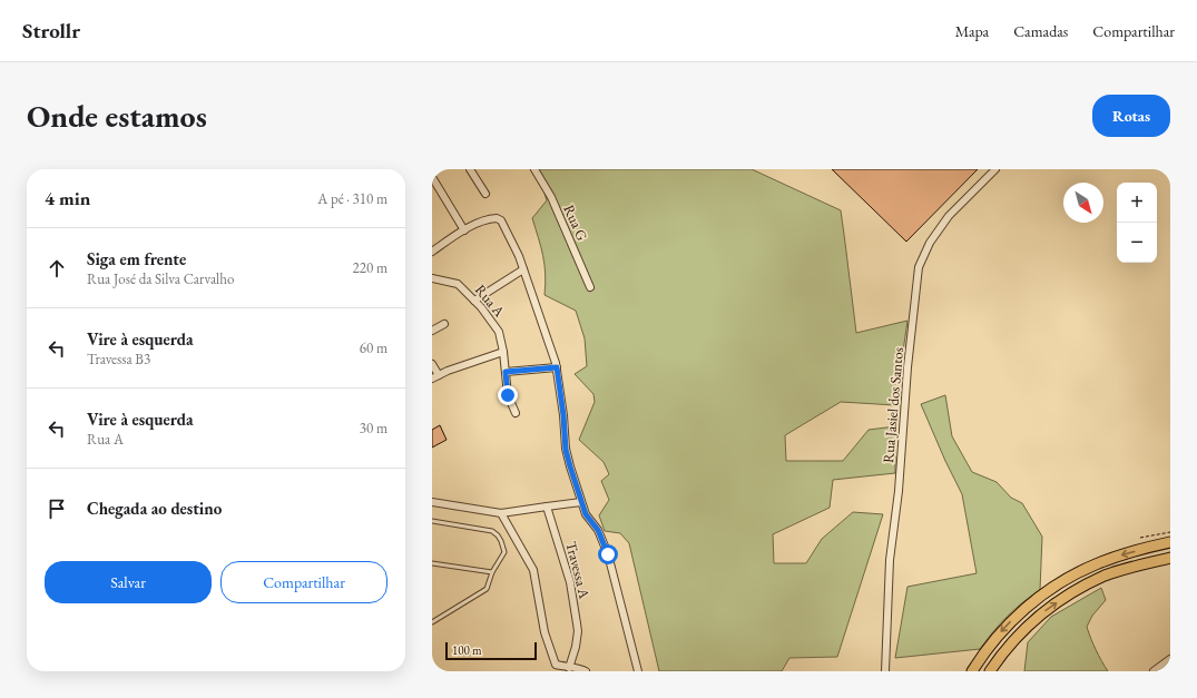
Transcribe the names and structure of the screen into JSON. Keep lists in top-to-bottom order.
{
  "streets": {
    "street": [
      "Rua G",
      "Rua A",
      "Rua Jasiel dos Santos",
      "Travessa A"
    ]
  },
  "scale_bar": "100 m",
  "north": "bottom right",
  "page": {
    "header": "Strollr",
    "nav": ["Mapa", "Camadas", "Compartilhar"],
    "buttons": [
      "Rotas",
      ["Salvar", "Compartilhar"]
    ],
    "title": "Onde estamos",
    "heading": ["4 min", "A pé · 310 m"],
    "map_buttons": ["+", "−"],
    "list": [
      ["Siga em frente", "Rua José da Silva Carvalho", "220 m"],
      ["Vire à esquerda", "Travessa B3", "60 m"],
      ["Vire à esquerda", "Rua A", "30 m"],
      "Chegada ao destino"
    ],
    "scale": "100 m"
  }
}
